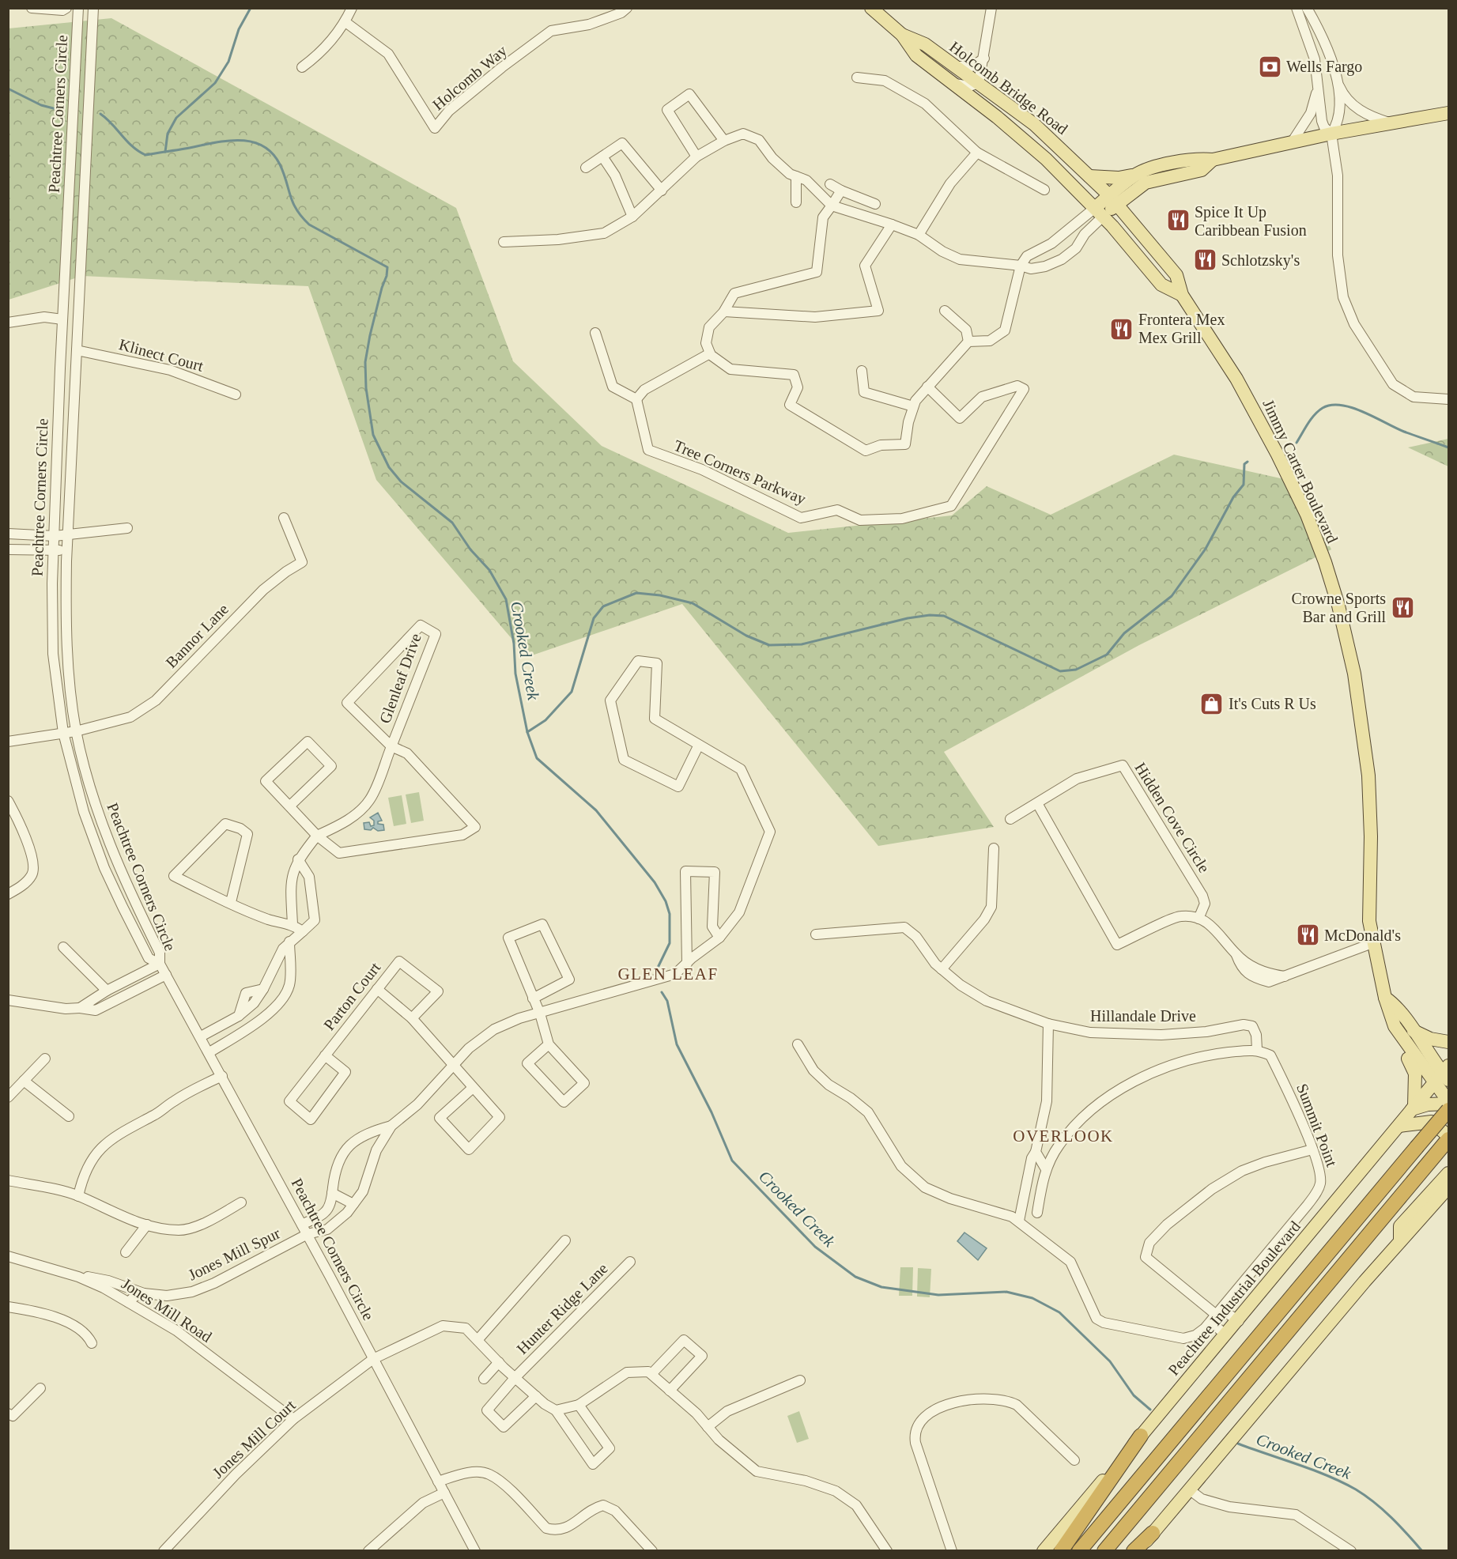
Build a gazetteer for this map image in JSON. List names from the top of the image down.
{
  "streets": {
    "main road": ["Holcomb Bridge Road", "Jimmy Carter Boulevard", "Peachtree Industrial Boulevard"],
    "street": [
      "Holcomb Way",
      "Peachtree Corners Circle",
      "Klinect Court",
      "Tree Corners Parkway",
      "Bannor Lane",
      "Glenleaf Drive",
      "Hidden Cove Circle",
      "Parton Court",
      "Hillandale Drive",
      "Summit Point",
      "Jones Mill Spur",
      "Hunter Ridge Lane",
      "Jones Mill Road",
      "Jones Mill Court"
    ]
  },
  "crossings": [
    ["Holcomb Bridge Road", "Jimmy Carter Boulevard"],
    ["Peachtree Corners Circle", "Klinect Court"],
    ["Peachtree Corners Circle", "Bannor Lane"],
    ["Peachtree Corners Circle", "Jones Mill Spur"],
    ["Peachtree Corners Circle", "Hunter Ridge Lane"],
    ["Peachtree Corners Circle", "Jones Mill Court"],
    ["Jimmy Carter Boulevard", "Peachtree Industrial Boulevard"],
    ["Hillandale Drive", "Summit Point"],
    ["Jones Mill Spur", "Jones Mill Road"],
    ["Hunter Ridge Lane", "Jones Mill Court"],
    ["Jones Mill Road", "Jones Mill Court"]
  ],
  "districts": ["GLEN LEAF", "OVERLOOK"],
  "water": ["Crooked Creek"],
  "places": {
    "bank": ["Wells Fargo"],
    "restaurant": [
      "Spice It Up Caribbean Fusion",
      "Schlotzsky's",
      "Frontera Mex Mex Grill",
      "Crowne Sports Bar and Grill",
      "McDonald's"
    ],
    "shop": ["It's Cuts R Us"]
  }
}
